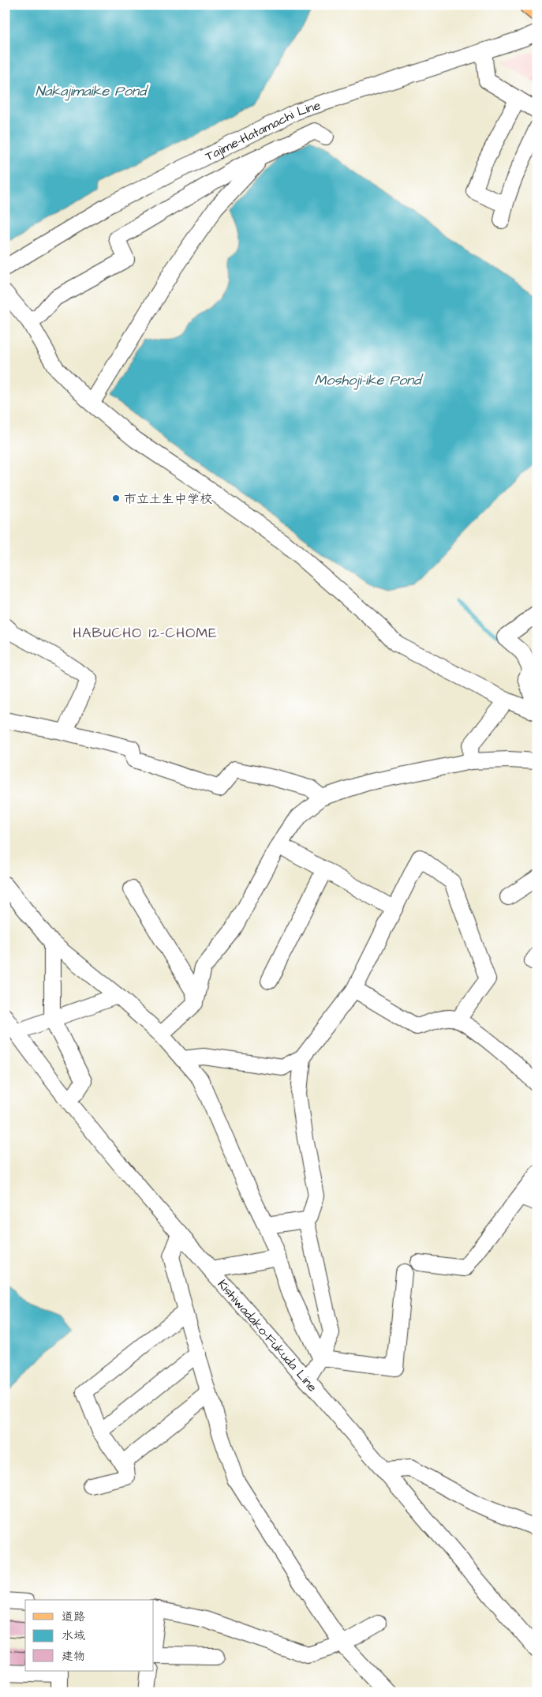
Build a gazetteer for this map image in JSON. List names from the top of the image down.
{
  "streets": {
    "street": ["Tajime-Hatamachi Line", "Kishiwadako-Fukuda Line"]
  },
  "districts": ["HABUCHO 12-CHOME"],
  "water": ["Nakajimaike Pond", "Moshoji-ike Pond"],
  "places": ["市立土生中学校"],
  "legend": ["道路", "水域", "建物"]
}
